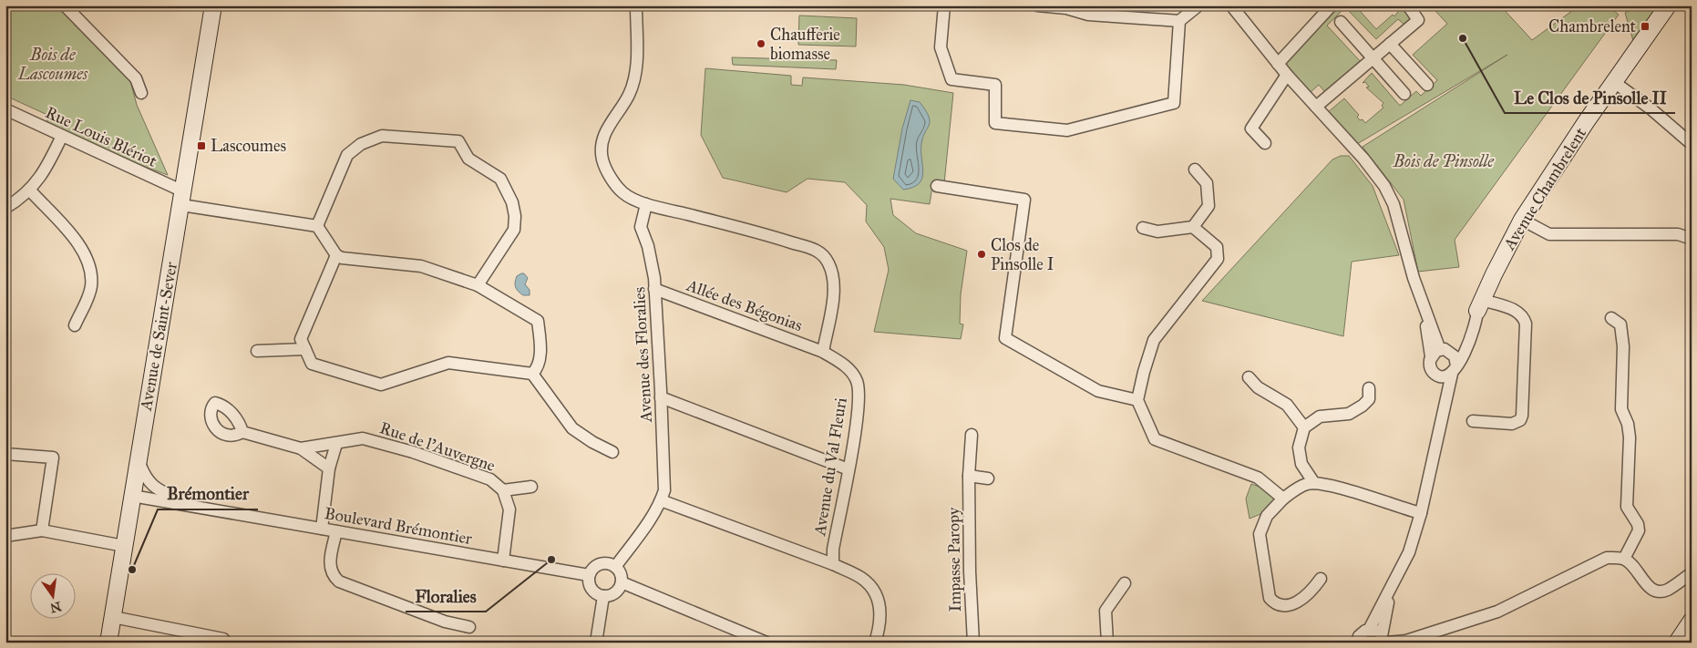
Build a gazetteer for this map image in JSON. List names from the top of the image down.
{
  "streets": {
    "main road": ["Avenue Chambrelent", "Avenue de Saint-Sever"],
    "street": [
      "Rue Louis Blériot",
      "Allée des Bégonias",
      "Avenue des Floralies",
      "Rue de l'Auvergne",
      "Avenue du Val Fleuri",
      "Boulevard Brémontier",
      "Impasse Paropy"
    ]
  },
  "crossings": [
    ["Rue Louis Blériot", "Avenue de Saint-Sever"],
    ["Allée des Bégonias", "Avenue des Floralies"],
    ["Allée des Bégonias", "Avenue du Val Fleuri"],
    ["Avenue de Saint-Sever", "Boulevard Brémontier"],
    ["Avenue des Floralies", "Boulevard Brémontier"],
    ["Rue de l'Auvergne", "Boulevard Brémontier"]
  ],
  "parks": ["Bois de Lascoumes", "Bois de Pinsolle"],
  "places": {
    "transit": ["Chambrelent", "Lascoumes"],
    "other": [
      "Le Clos de Pinsolle II",
      "Chaufferie biomasse",
      "Clos de Pinsolle I",
      "Floralies",
      "Brémontier"
    ]
  },
  "north": "bottom"
}
